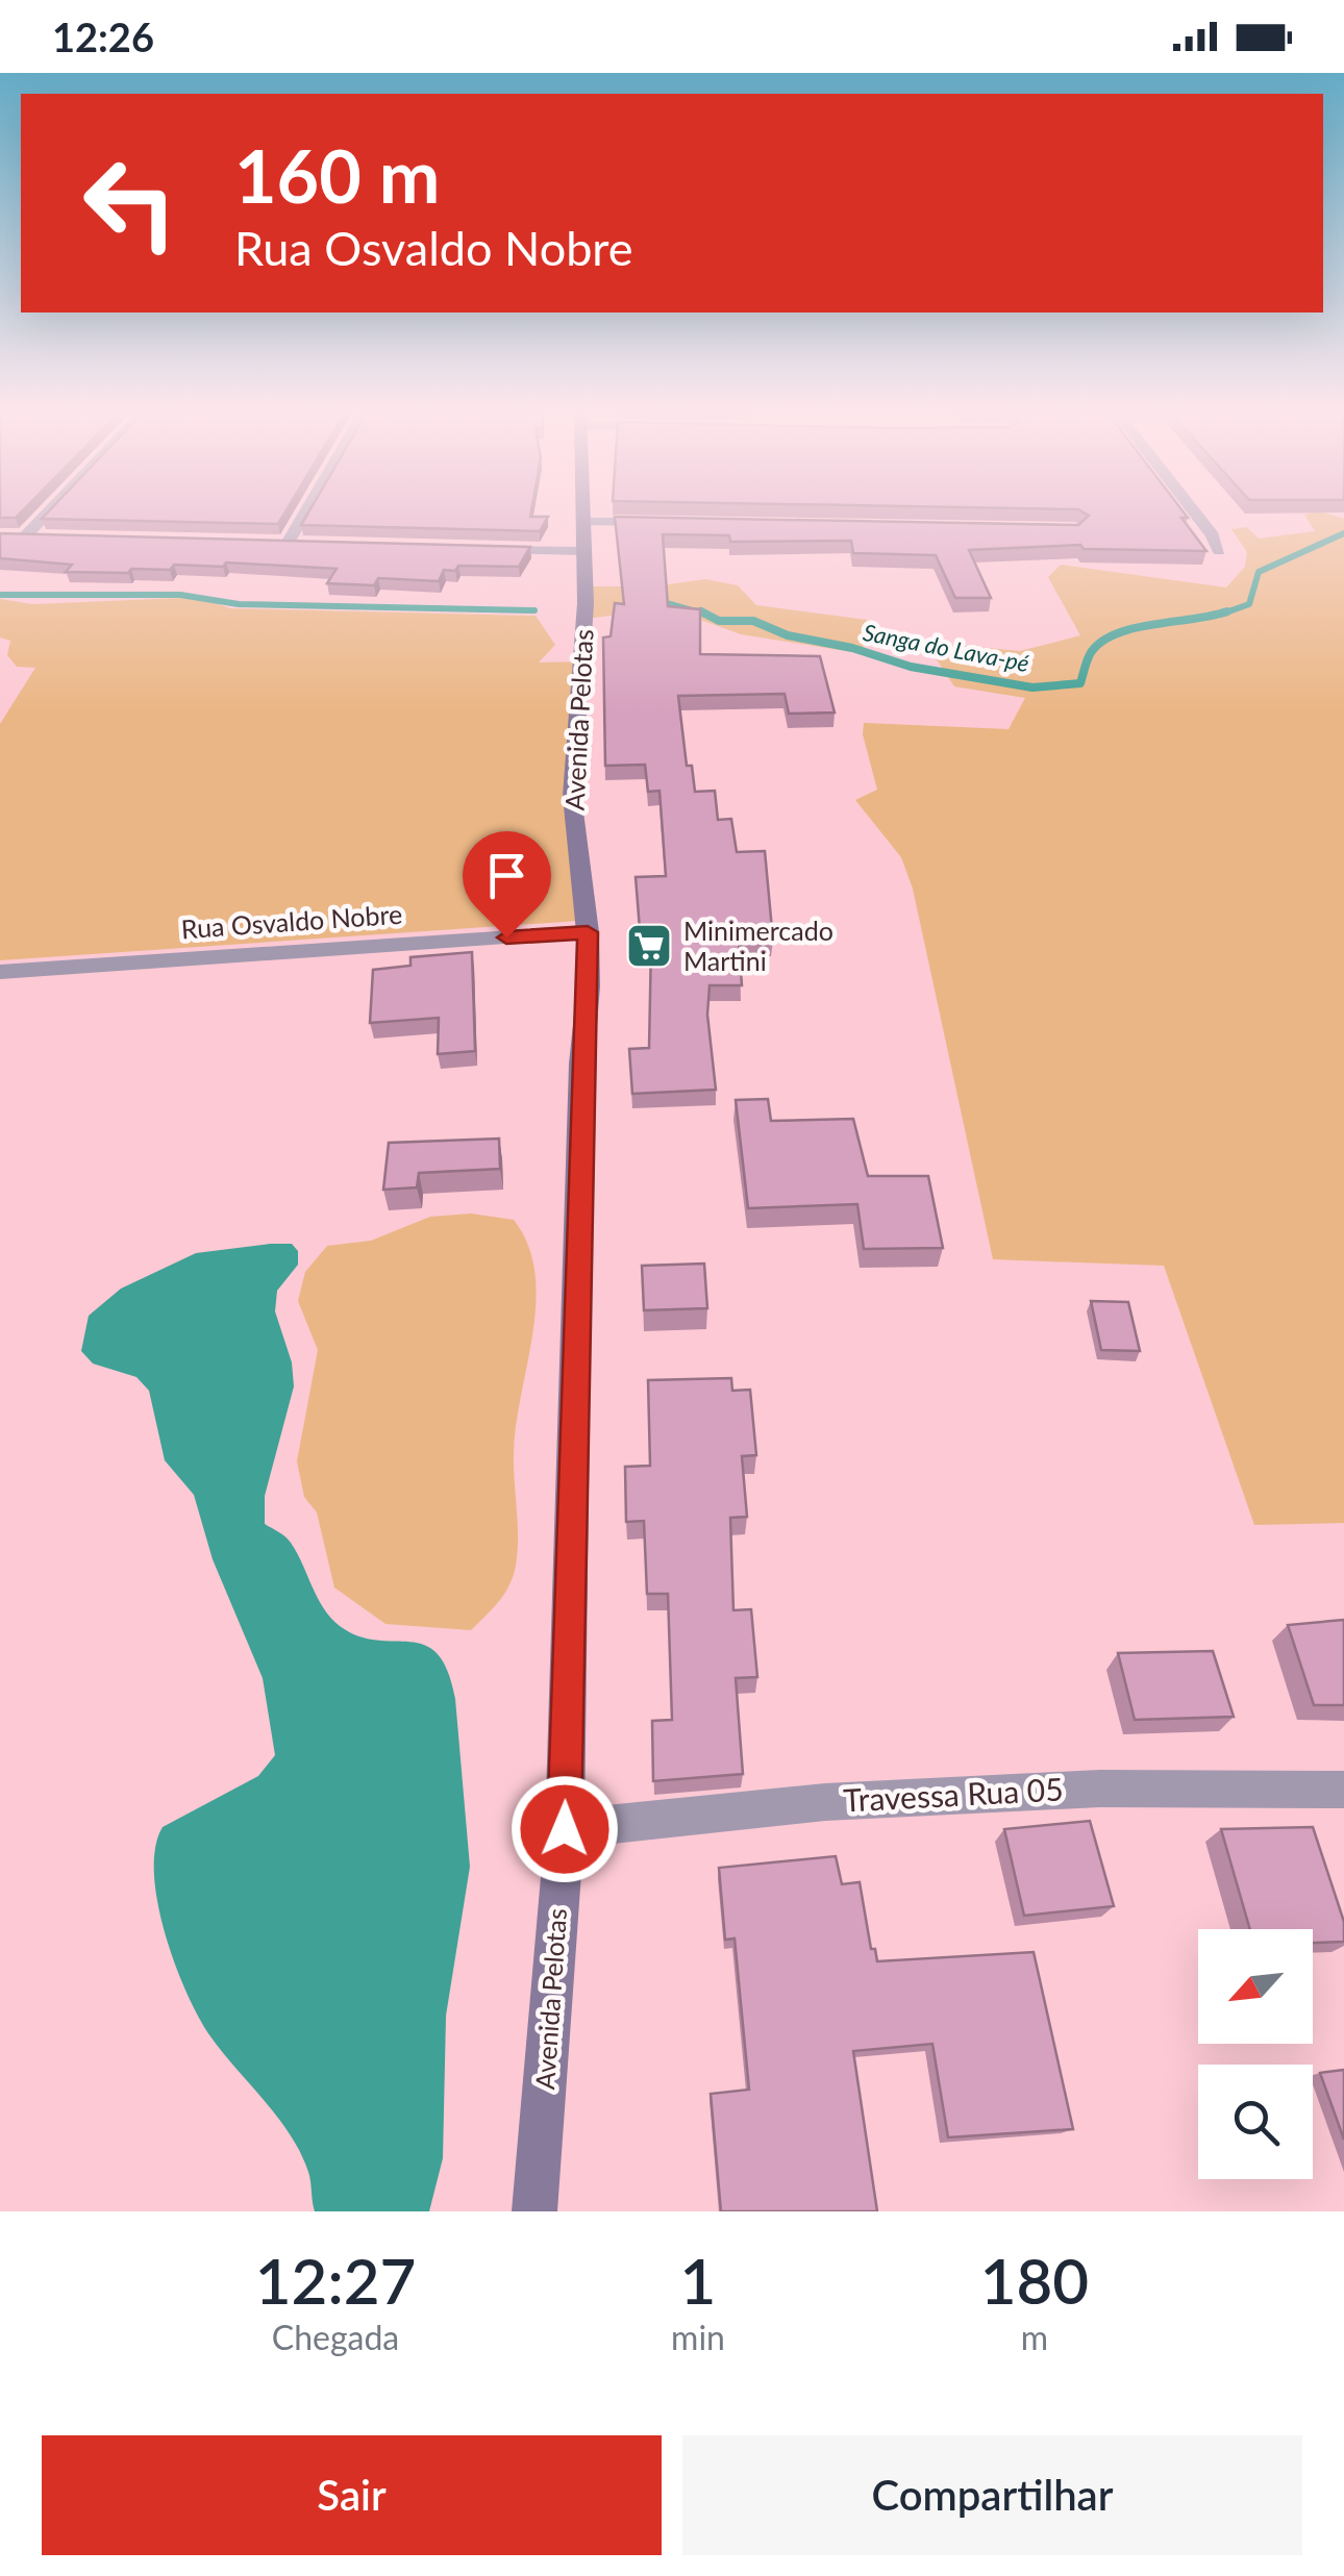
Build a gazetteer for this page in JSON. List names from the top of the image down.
{
  "streets": {
    "street": ["Avenida Pelotas", "Rua Osvaldo Nobre", "Travessa Rua 05"]
  },
  "crossings": [
    ["Avenida Pelotas", "Rua Osvaldo Nobre"],
    ["Avenida Pelotas", "Travessa Rua 05"]
  ],
  "water": ["Sanga do Lava-pé"],
  "places": {
    "supermarket": ["Minimercado Martini"]
  },
  "north": "bottom left",
  "page": {
    "status": "12:26",
    "turn": ["160 m", "Rua Osvaldo Nobre"],
    "eta": [
      "12:27",
      "Chegada",
      "1",
      "min",
      "180",
      "m"
    ],
    "buttons": ["Sair", "Compartilhar"]
  }
}
